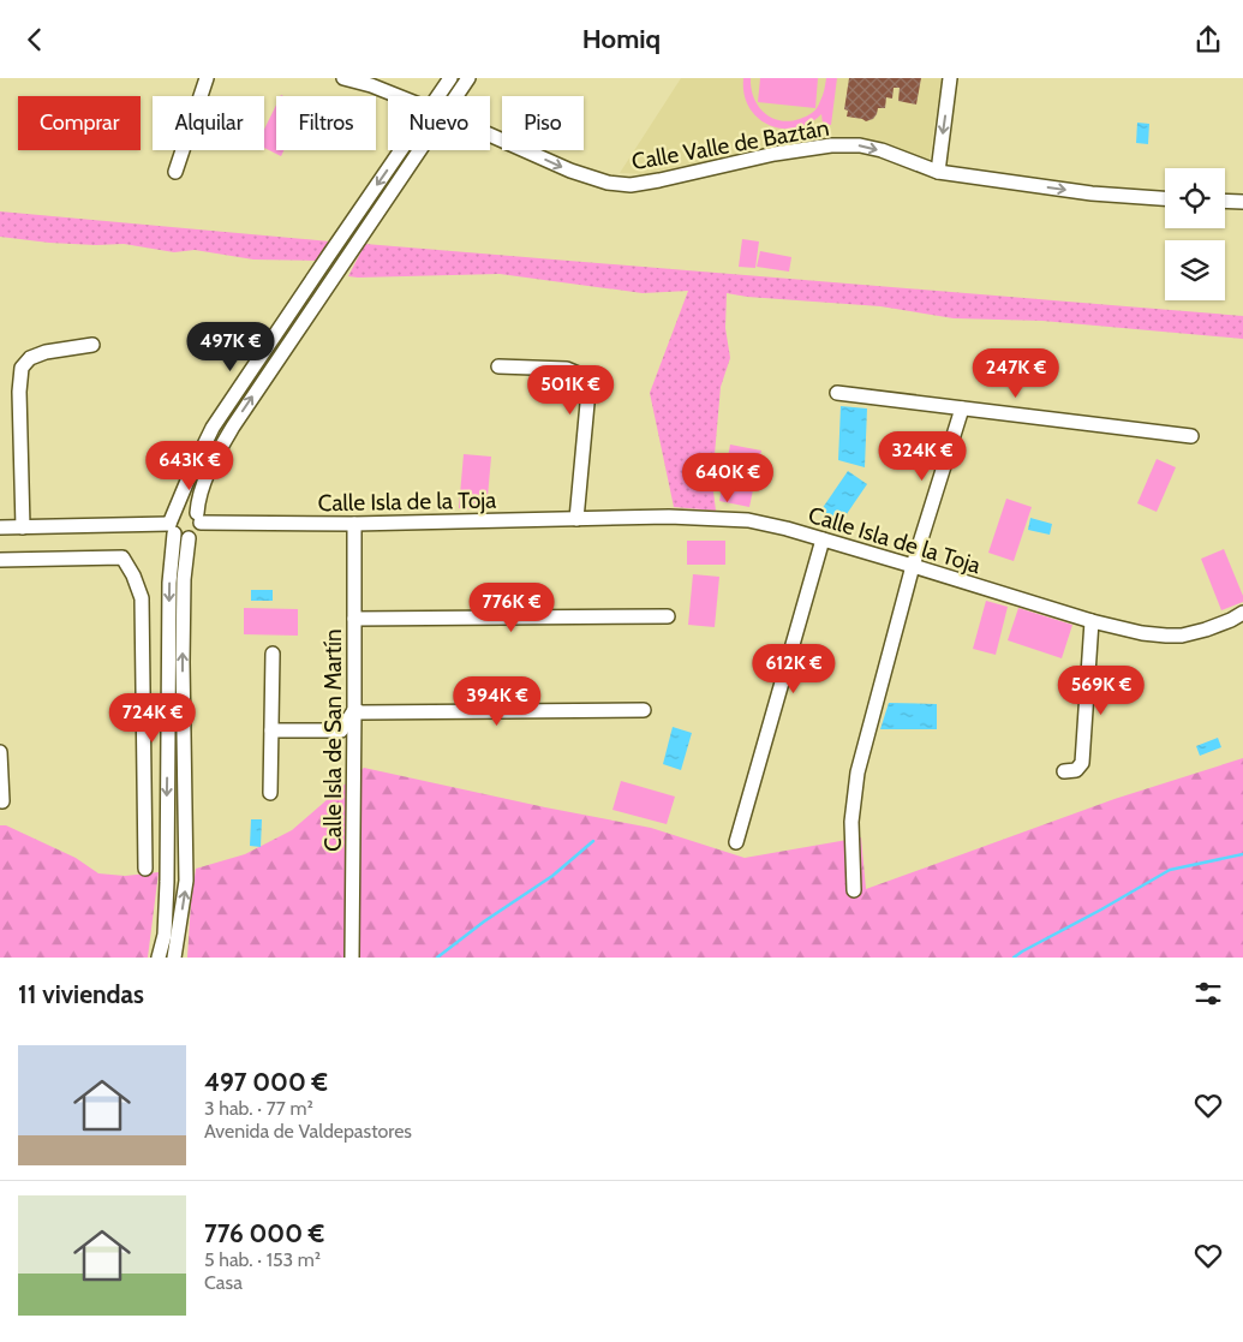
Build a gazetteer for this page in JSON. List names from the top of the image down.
{
  "streets": {
    "street": ["Calle Valle de Baztán", "Calle Isla de la Toja", "Calle Isla de San Martín"]
  },
  "crossings": [
    ["Calle Isla de la Toja", "Calle Isla de San Martín"]
  ],
  "one_way": ["Calle Valle de Baztán"],
  "page": {
    "header": "Homiq",
    "chip": [
      "Comprar",
      "Alquilar",
      "Filtros",
      "Nuevo",
      "Piso"
    ],
    "price": [
      "497K €",
      "247K €",
      "501K €",
      "324K €",
      "643K €",
      "640K €",
      "776K €",
      "612K €",
      "569K €",
      "394K €",
      "724K €"
    ],
    "heading": "11 viviendas",
    "list": [
      {
        "name": "497 000 €",
        "note": "3 hab. · 77 m² · Avenida de Valdepastores"
      },
      {
        "name": "776 000 €",
        "note": "5 hab. · 153 m² · Casa"
      }
    ]
  }
}
